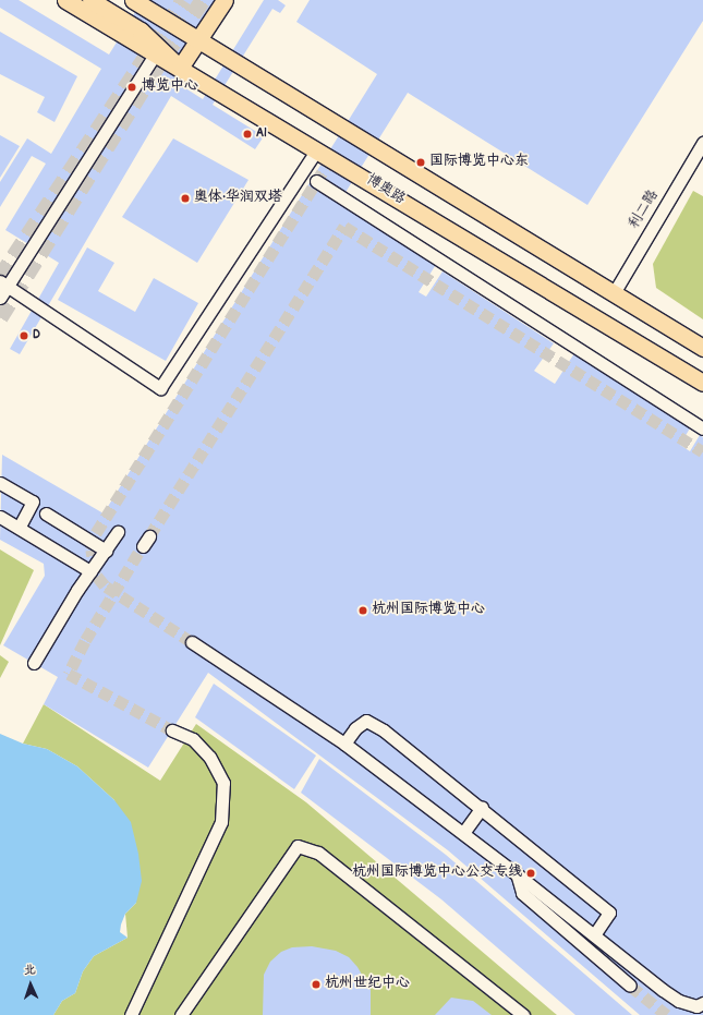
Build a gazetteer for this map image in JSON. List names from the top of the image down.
{
  "streets": {
    "main road": ["博奥路"],
    "street": ["利二路"]
  },
  "places": [
    "博览中心",
    "A1",
    "国际博览中心东",
    "奥体·华润双塔",
    "D",
    "杭州国际博览中心",
    "杭州国际博览中心公交专线",
    "杭州世纪中心"
  ],
  "north": "top"
}
